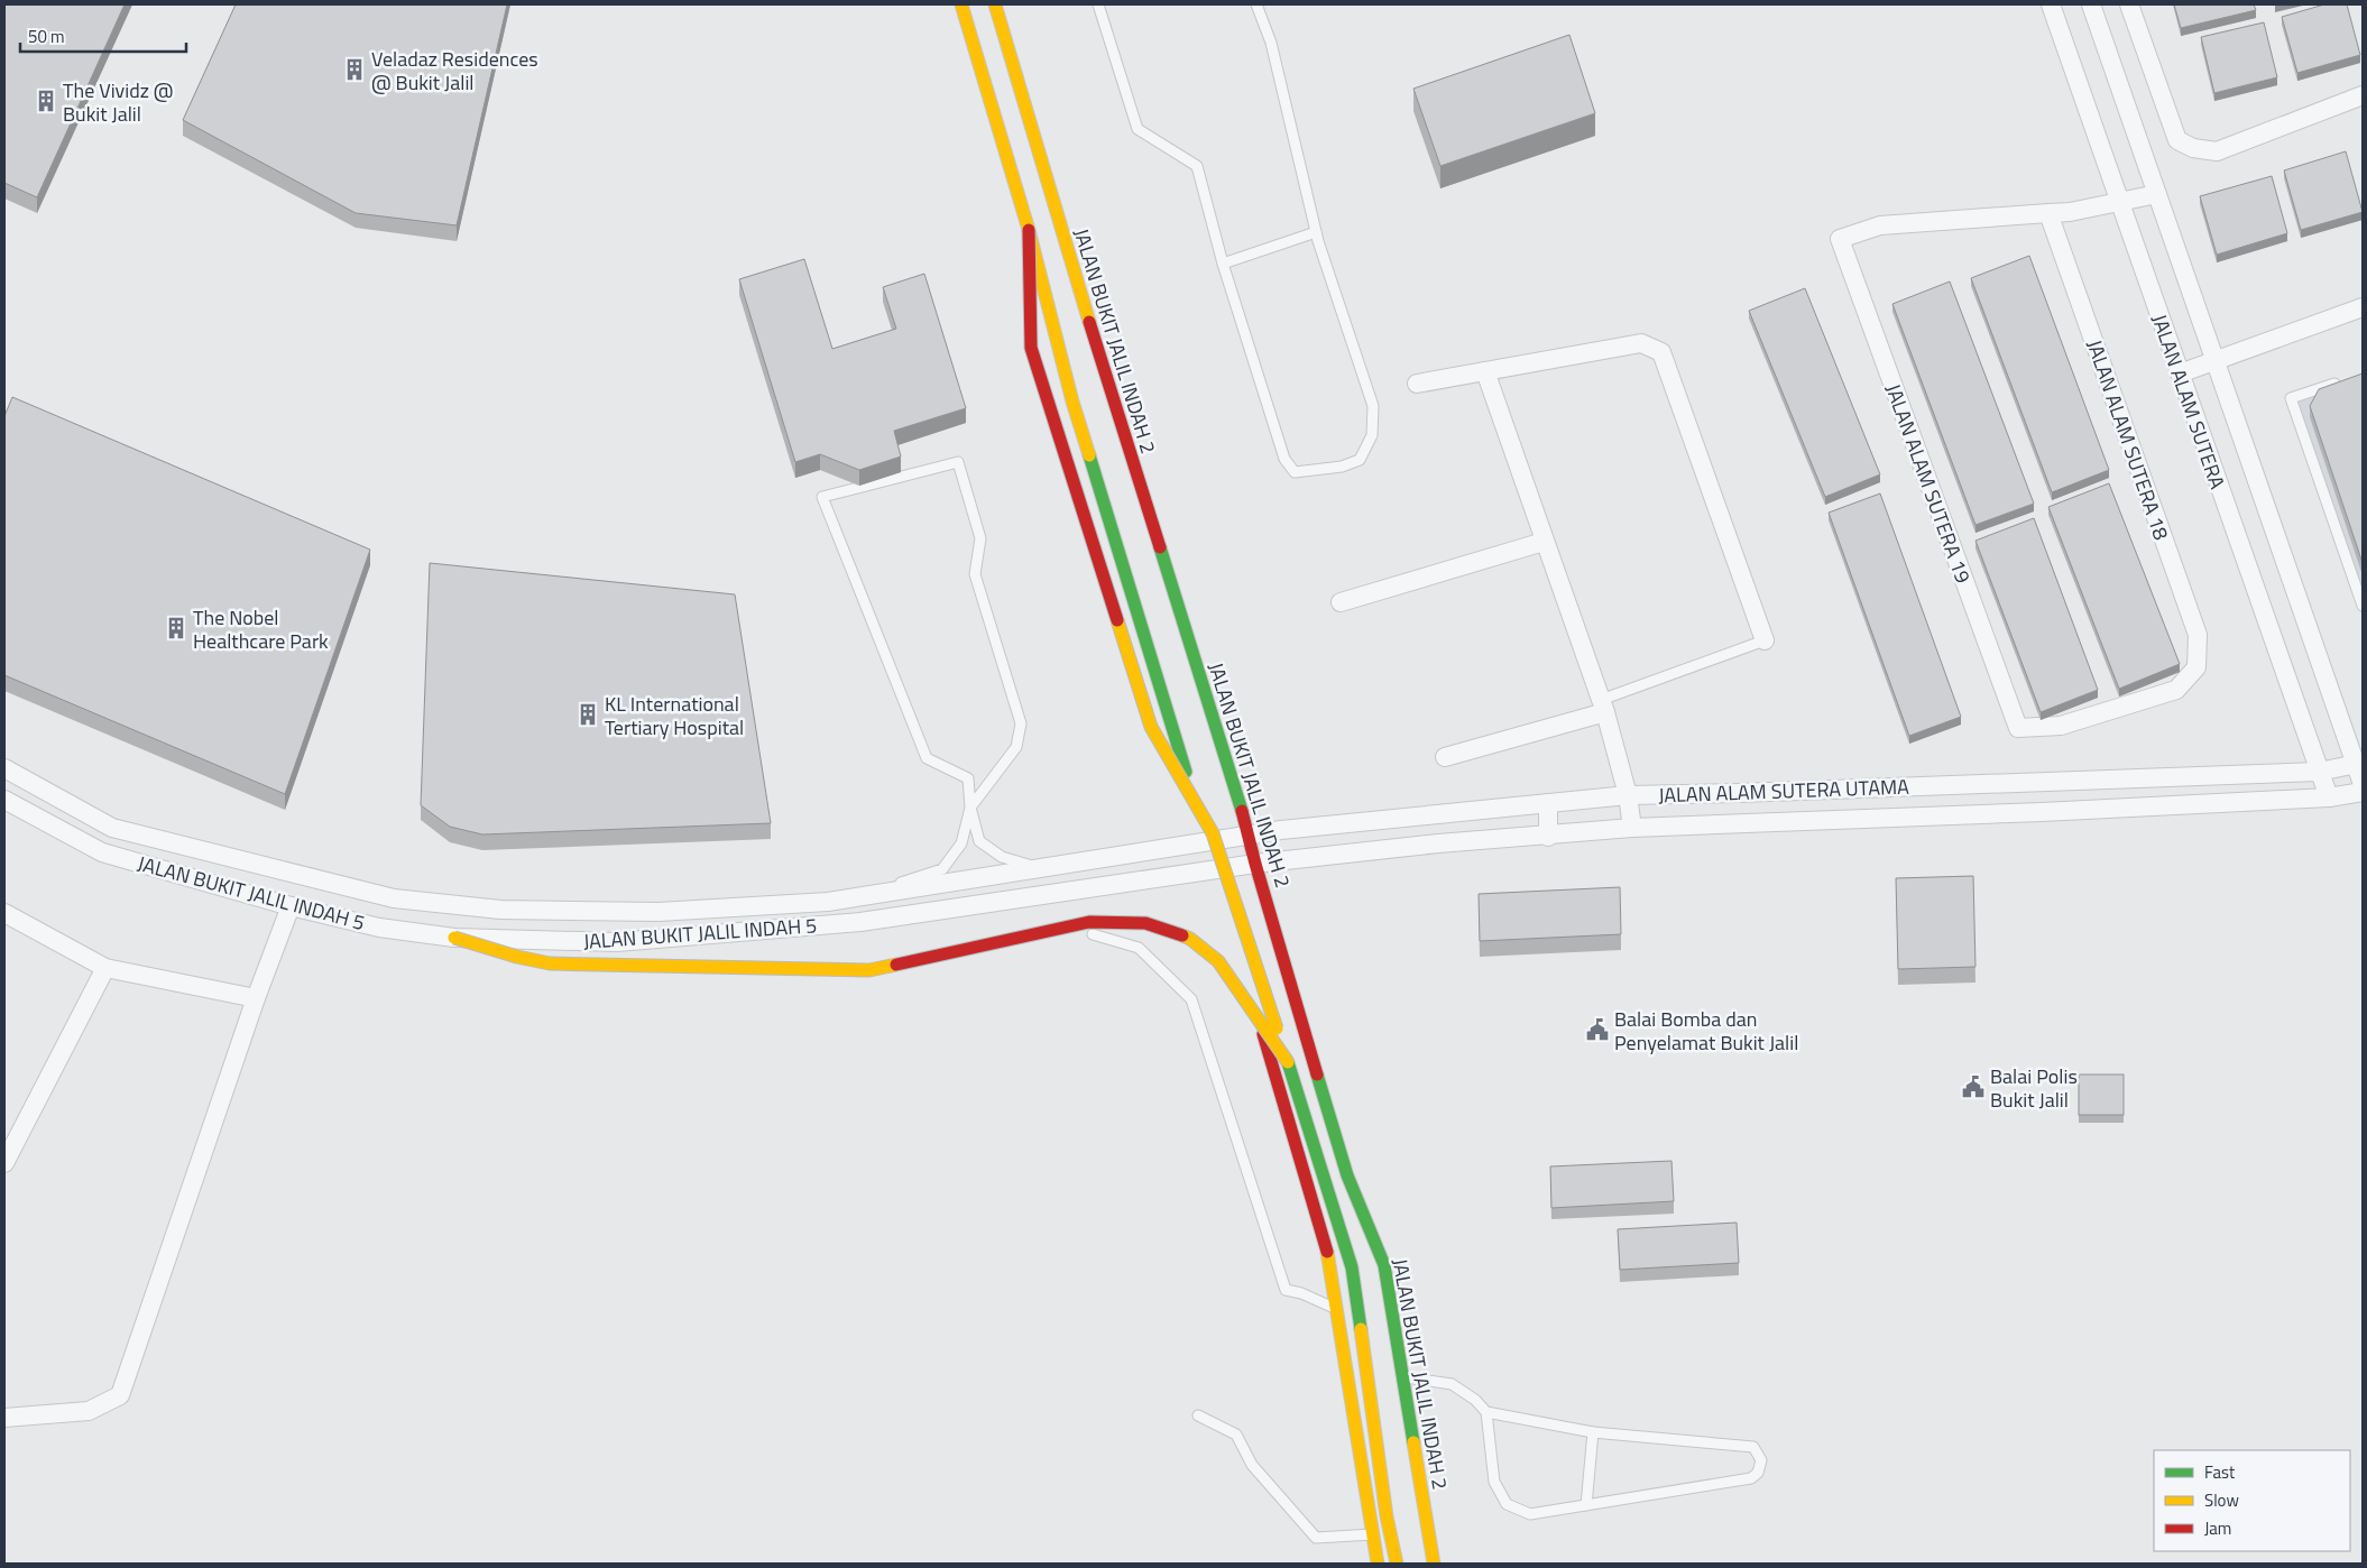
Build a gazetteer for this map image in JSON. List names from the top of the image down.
{
  "streets": {
    "main road": ["JALAN BUKIT JALIL INDAH 2"],
    "street": [
      "JALAN ALAM SUTERA",
      "JALAN ALAM SUTERA 18",
      "JALAN ALAM SUTERA 19",
      "JALAN ALAM SUTERA UTAMA",
      "JALAN BUKIT JALIL INDAH 5"
    ]
  },
  "crossings": [
    ["JALAN BUKIT JALIL INDAH 2", "JALAN ALAM SUTERA UTAMA"],
    ["JALAN BUKIT JALIL INDAH 2", "JALAN BUKIT JALIL INDAH 5"],
    ["JALAN ALAM SUTERA", "JALAN ALAM SUTERA UTAMA"],
    ["JALAN ALAM SUTERA 18", "JALAN ALAM SUTERA 19"],
    ["JALAN ALAM SUTERA UTAMA", "JALAN BUKIT JALIL INDAH 5"]
  ],
  "places": {
    "building": [
      "Veladaz Residences @ Bukit Jalil",
      "The Vividz @ Bukit Jalil",
      "The Nobel Healthcare Park",
      "KL International Tertiary Hospital"
    ],
    "public building": ["Balai Bomba dan Penyelamat Bukit Jalil", "Balai Polis Bukit Jalil"]
  },
  "legend": ["Fast", "Slow", "Jam"],
  "scale_bar": "50 m"
}
